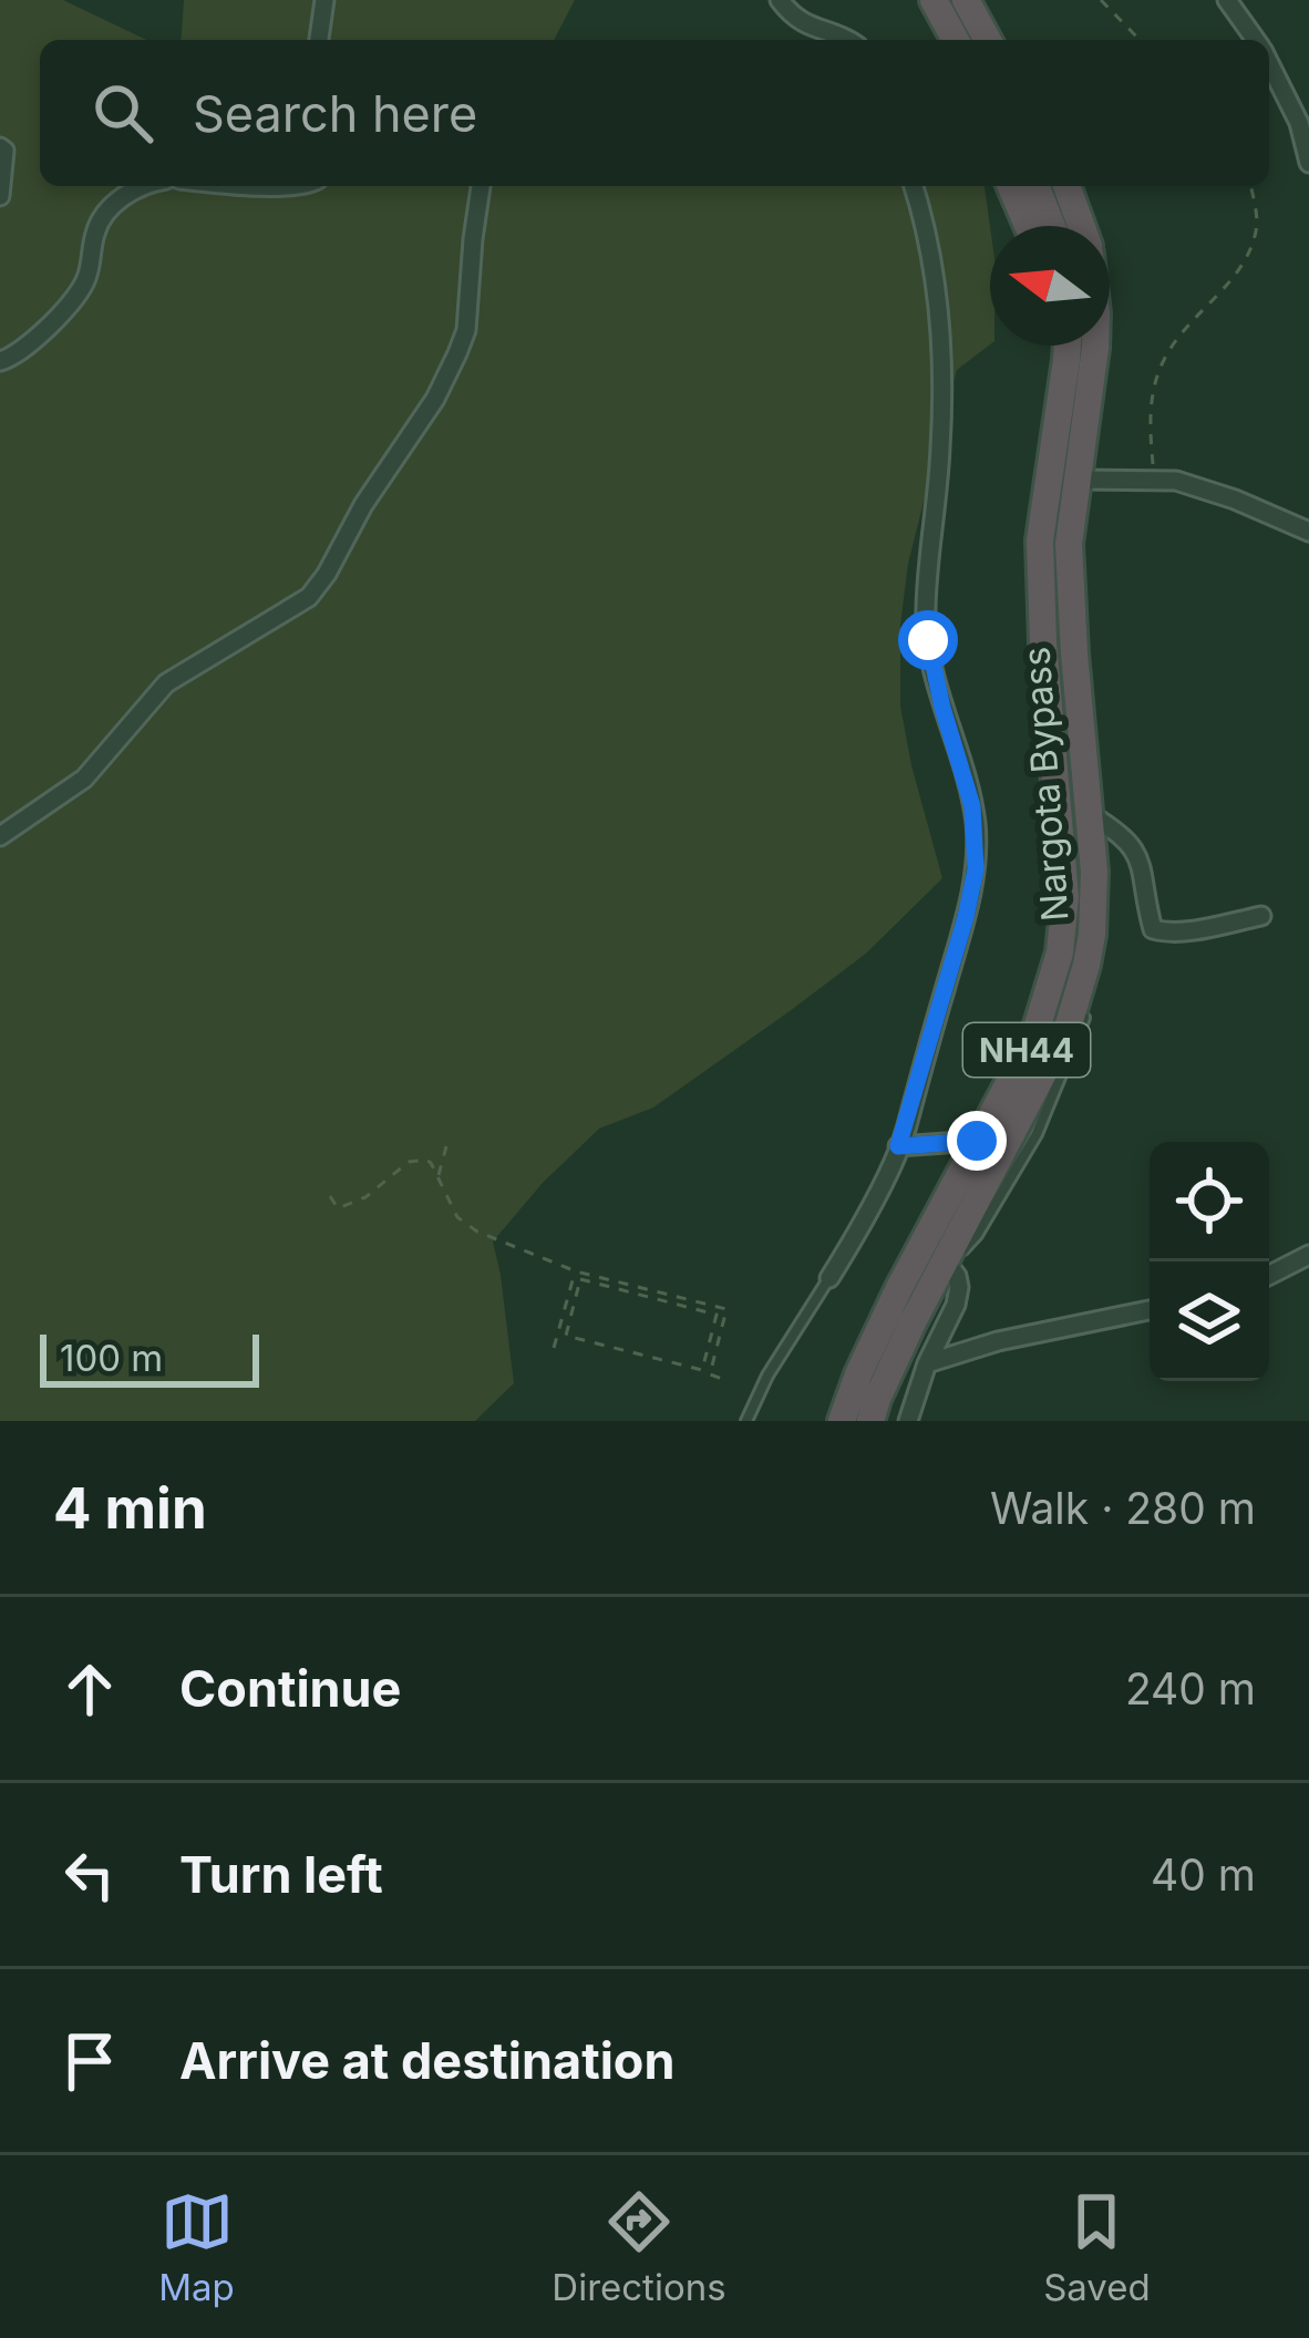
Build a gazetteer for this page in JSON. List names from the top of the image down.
{
  "streets": {
    "highway": ["Nargota Bypass", "NH44"]
  },
  "scale_bar": "100 m",
  "north": "left",
  "page": {
    "search": "Search here",
    "scale": "100 m",
    "heading": ["4 min", "Walk · 280 m"],
    "list": [
      ["Continue", "240 m"],
      ["Turn left", "40 m"],
      "Arrive at destination"
    ],
    "nav": ["Map", "Directions", "Saved"]
  }
}
